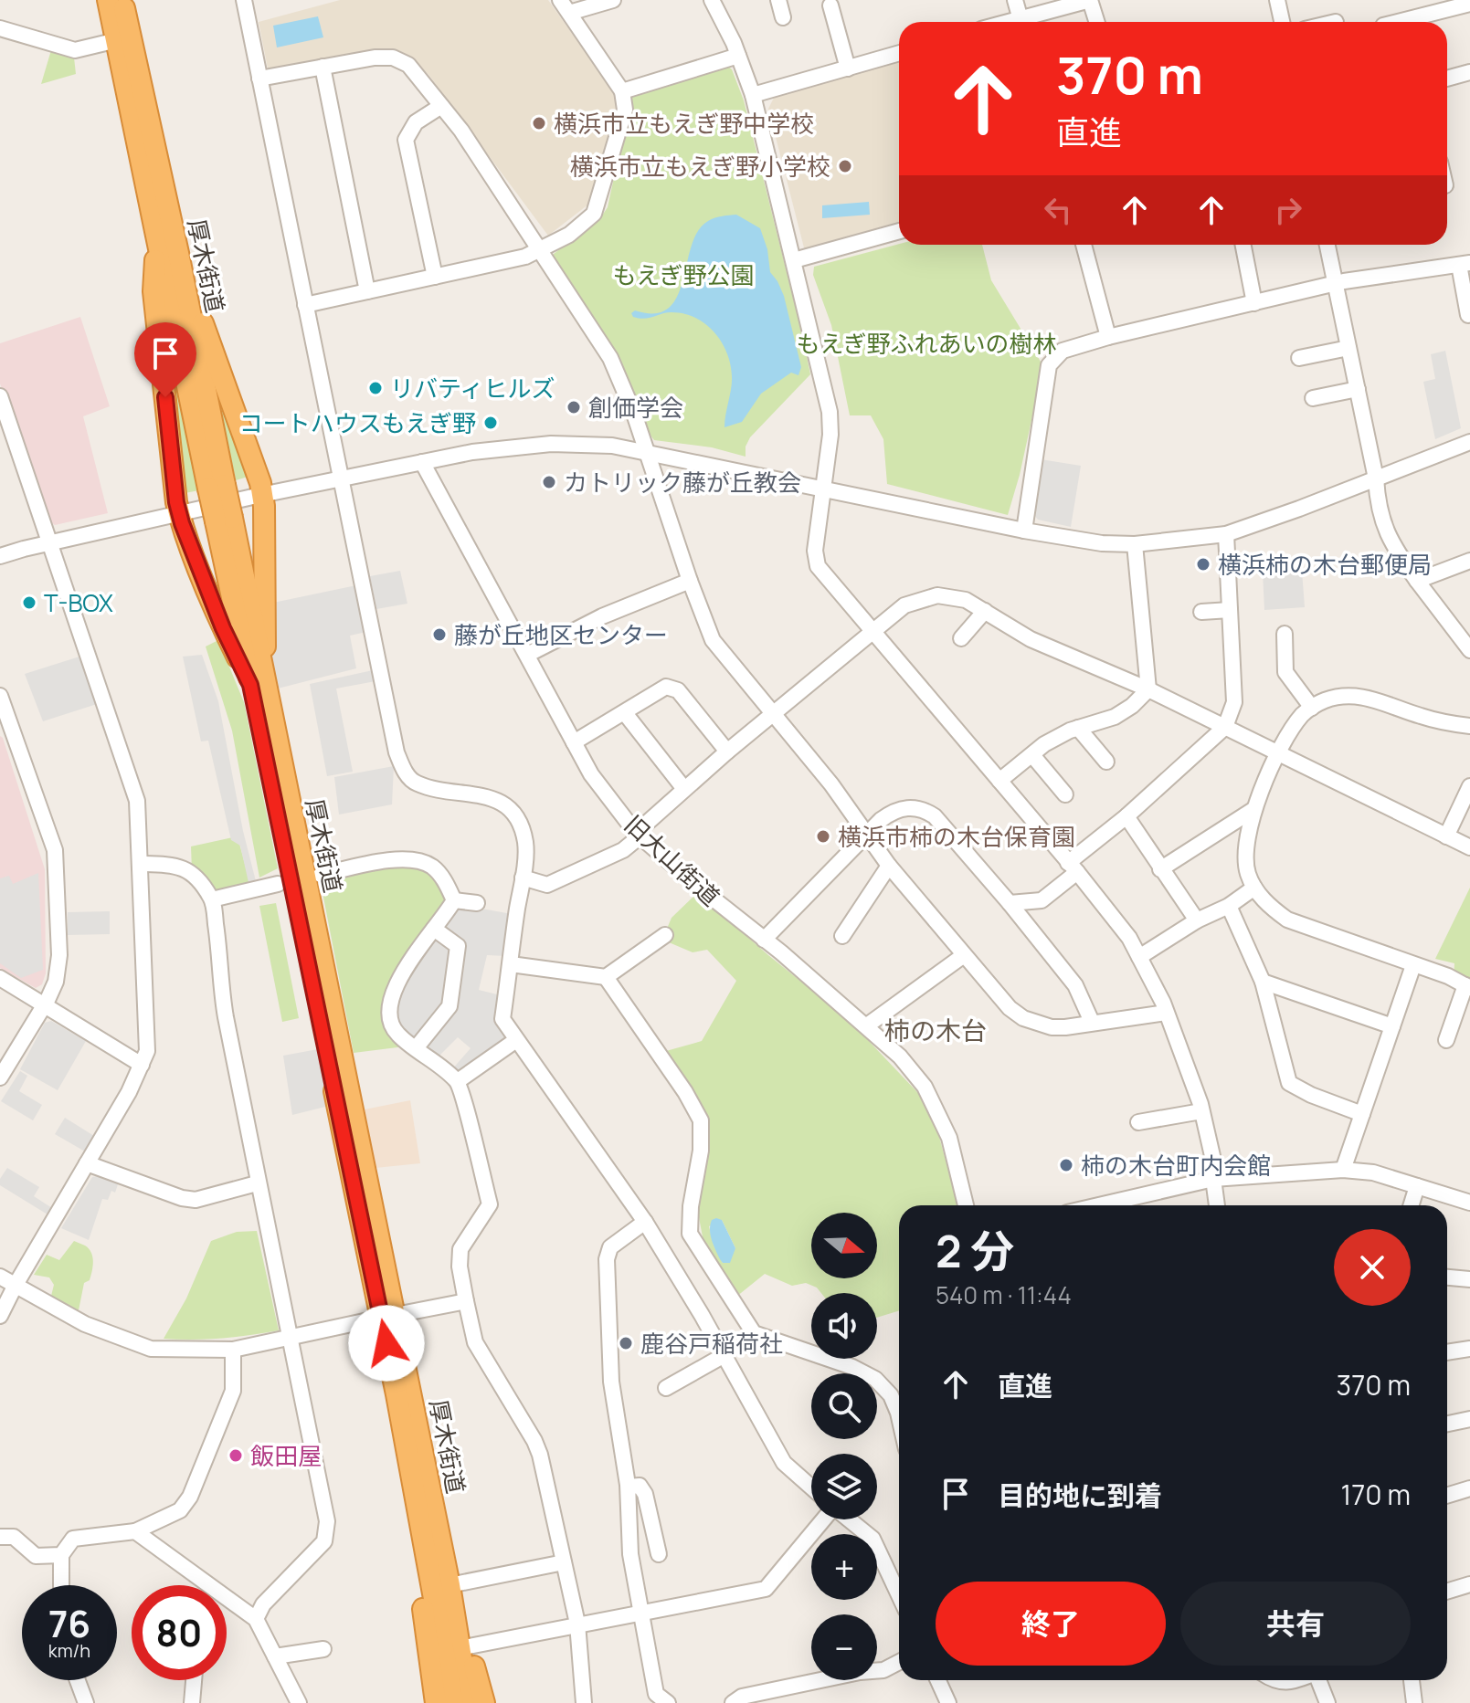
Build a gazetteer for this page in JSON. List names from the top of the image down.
{
  "streets": {
    "highway": ["厚木街道"],
    "street": ["旧大山街道"]
  },
  "districts": ["柿の木台"],
  "parks": ["もえぎ野公園", "もえぎ野ふれあいの樹林"],
  "places": [
    "横浜市立もえぎ野中学校",
    "横浜市立もえぎ野小学校",
    "リバティヒルズ",
    "創価学会",
    "コートハウスもえぎ野",
    "カトリック藤が丘教会",
    "横浜柿の木台郵便局",
    "T-BOX",
    "藤が丘地区センター",
    "横浜市柿の木台保育園",
    "柿の木台町内会館",
    "鹿谷戸稲荷社",
    "飯田屋"
  ],
  "north": "right",
  "page": {
    "turn": ["370 m", "直進"],
    "heading": ["2 分", "540 m · 11:44"],
    "map_buttons": ["+", "−"],
    "list": [
      {
        "name": "直進",
        "value": "370 m"
      },
      {
        "name": "目的地に到着",
        "value": "170 m"
      }
    ],
    "buttons": ["終了", "共有"],
    "speed": "76 km/h",
    "limit": "80"
  }
}
